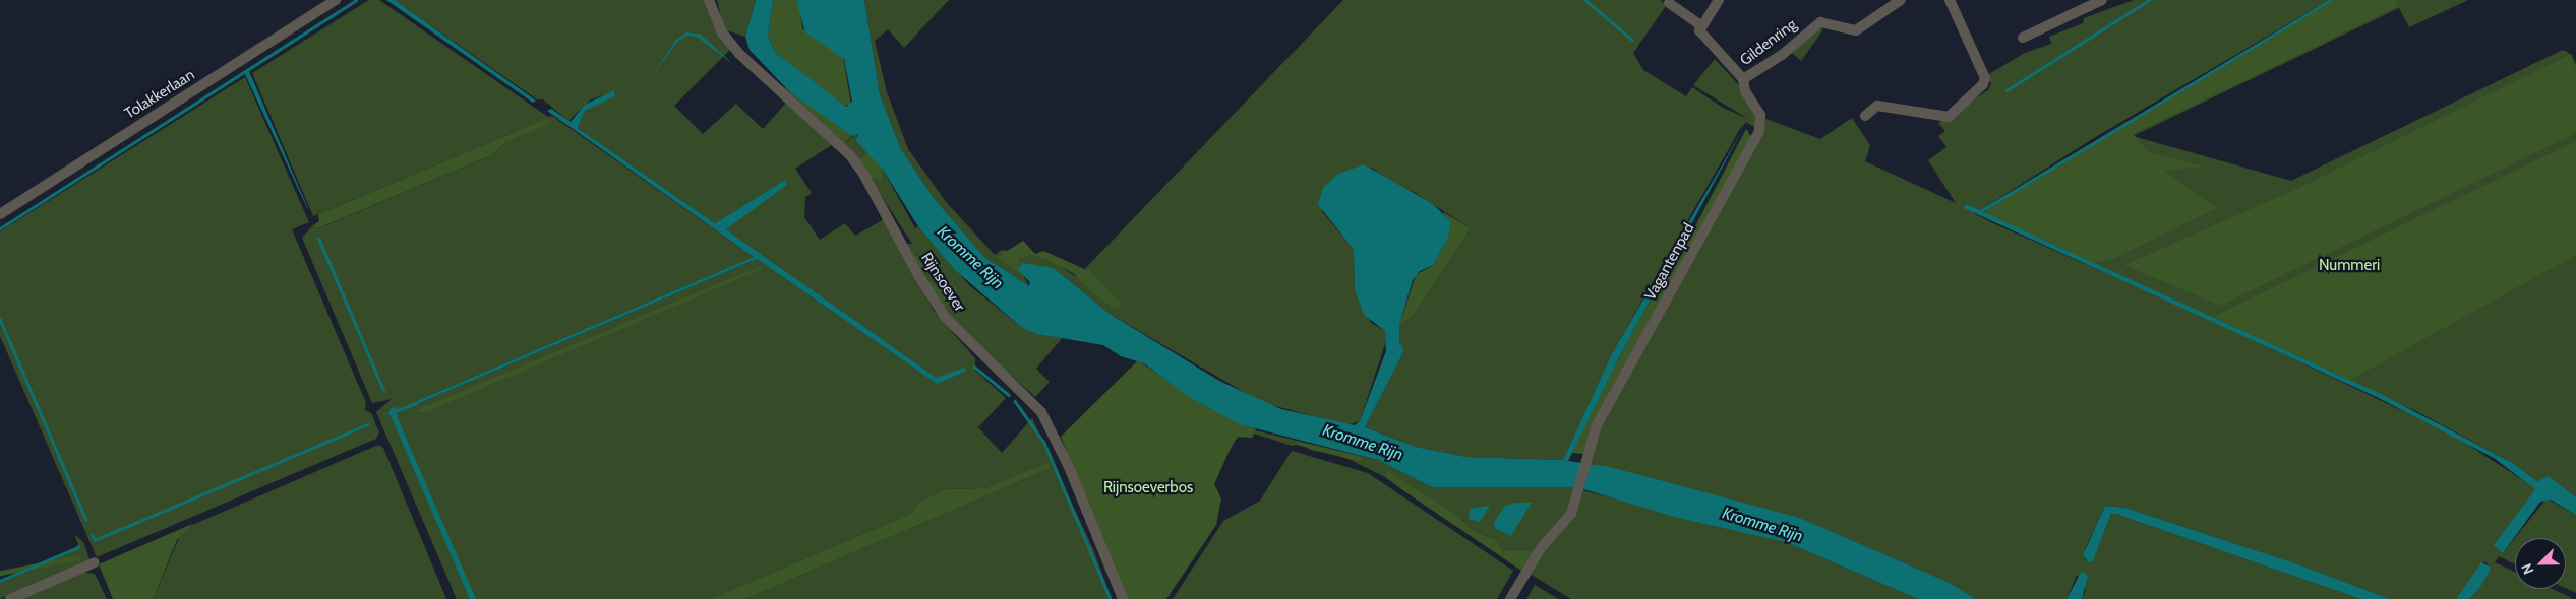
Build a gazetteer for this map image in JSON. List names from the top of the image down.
{
  "streets": {
    "street": [
      "Gildenring",
      "Tolakkerlaan",
      "Vagantenpad",
      "Rijnsoever"
    ]
  },
  "crossings": [
    ["Gildenring", "Vagantenpad"]
  ],
  "water": ["Kromme Rijn"],
  "parks": ["Nummeri", "Rijnsoeverbos"],
  "north": "bottom left"
}
